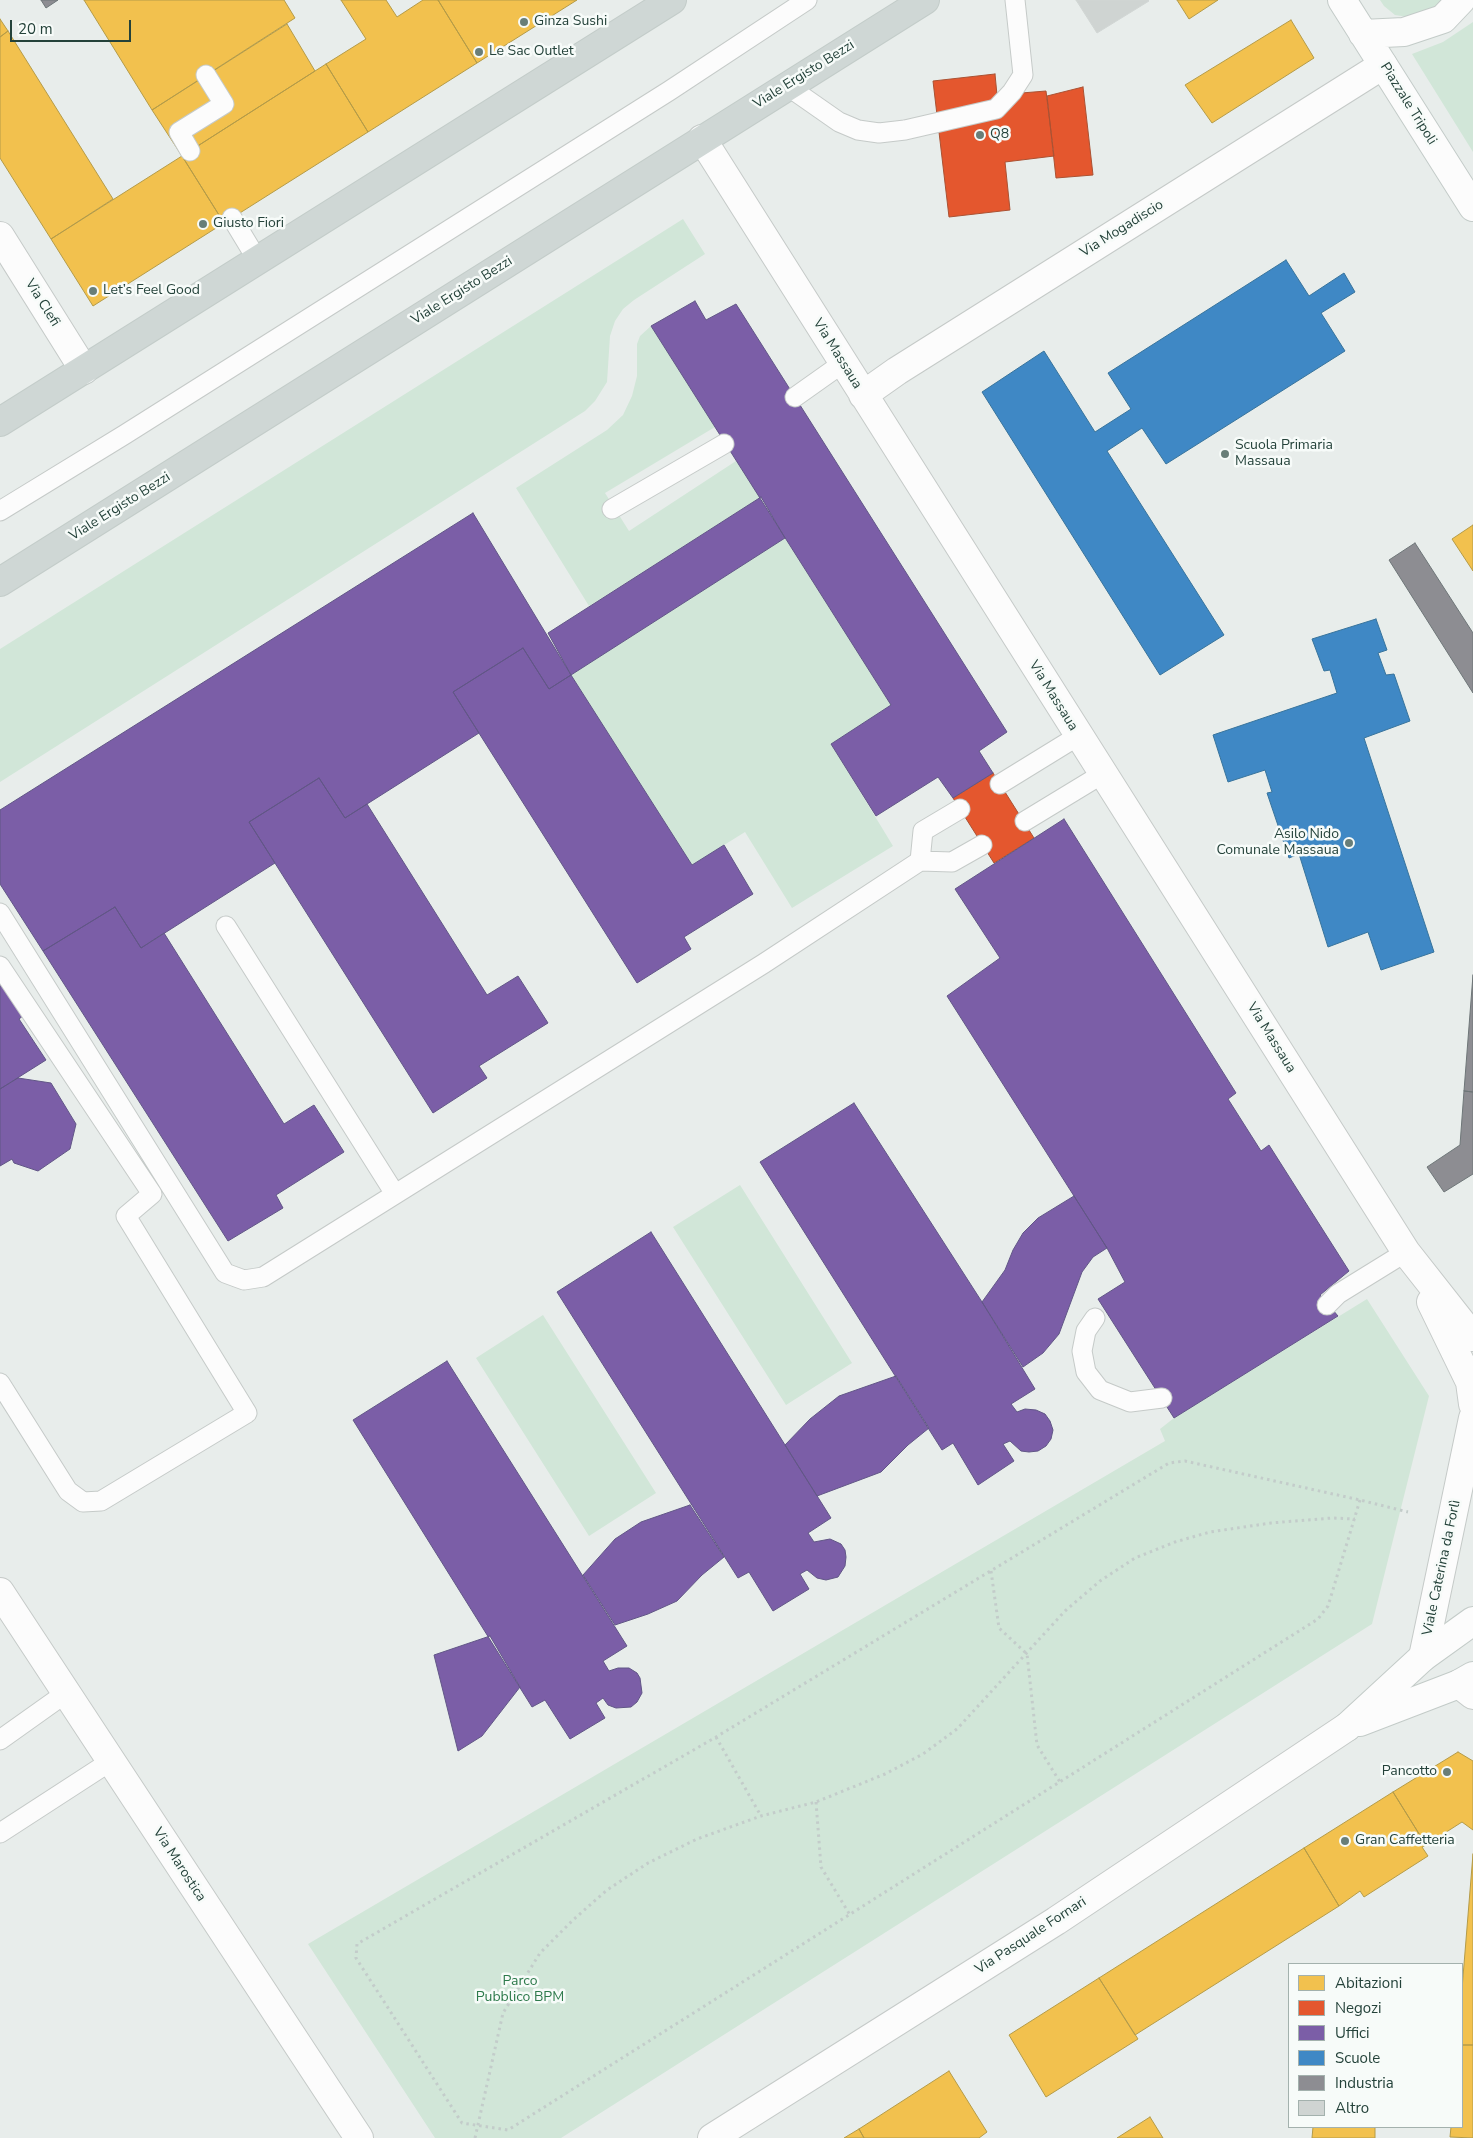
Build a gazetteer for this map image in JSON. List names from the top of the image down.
{
  "streets": {
    "main road": ["Viale Ergisto Bezzi"],
    "street": [
      "Piazzale Tripoli",
      "Via Mogadiscio",
      "Via Clefi",
      "Via Massaua",
      "Viale Caterina da Forlì",
      "Via Marostica",
      "Via Pasquale Fornari"
    ]
  },
  "crossings": [
    ["Viale Ergisto Bezzi", "Via Massaua"],
    ["Piazzale Tripoli", "Via Mogadiscio"],
    ["Via Mogadiscio", "Via Massaua"],
    ["Viale Caterina da Forlì", "Via Pasquale Fornari"]
  ],
  "parks": ["Parco Pubblico BPM"],
  "places": [
    "Ginza Sushi",
    "Le Sac Outlet",
    "Q8",
    "Giusto Fiori",
    "Let’s Feel Good",
    "Scuola Primaria Massaua",
    "Asilo Nido Comunale Massaua",
    "Pancotto",
    "Gran Caffetteria"
  ],
  "legend": [
    "Abitazioni",
    "Negozi",
    "Uffici",
    "Scuole",
    "Industria",
    "Altro"
  ],
  "scale_bar": "20 m"
}
